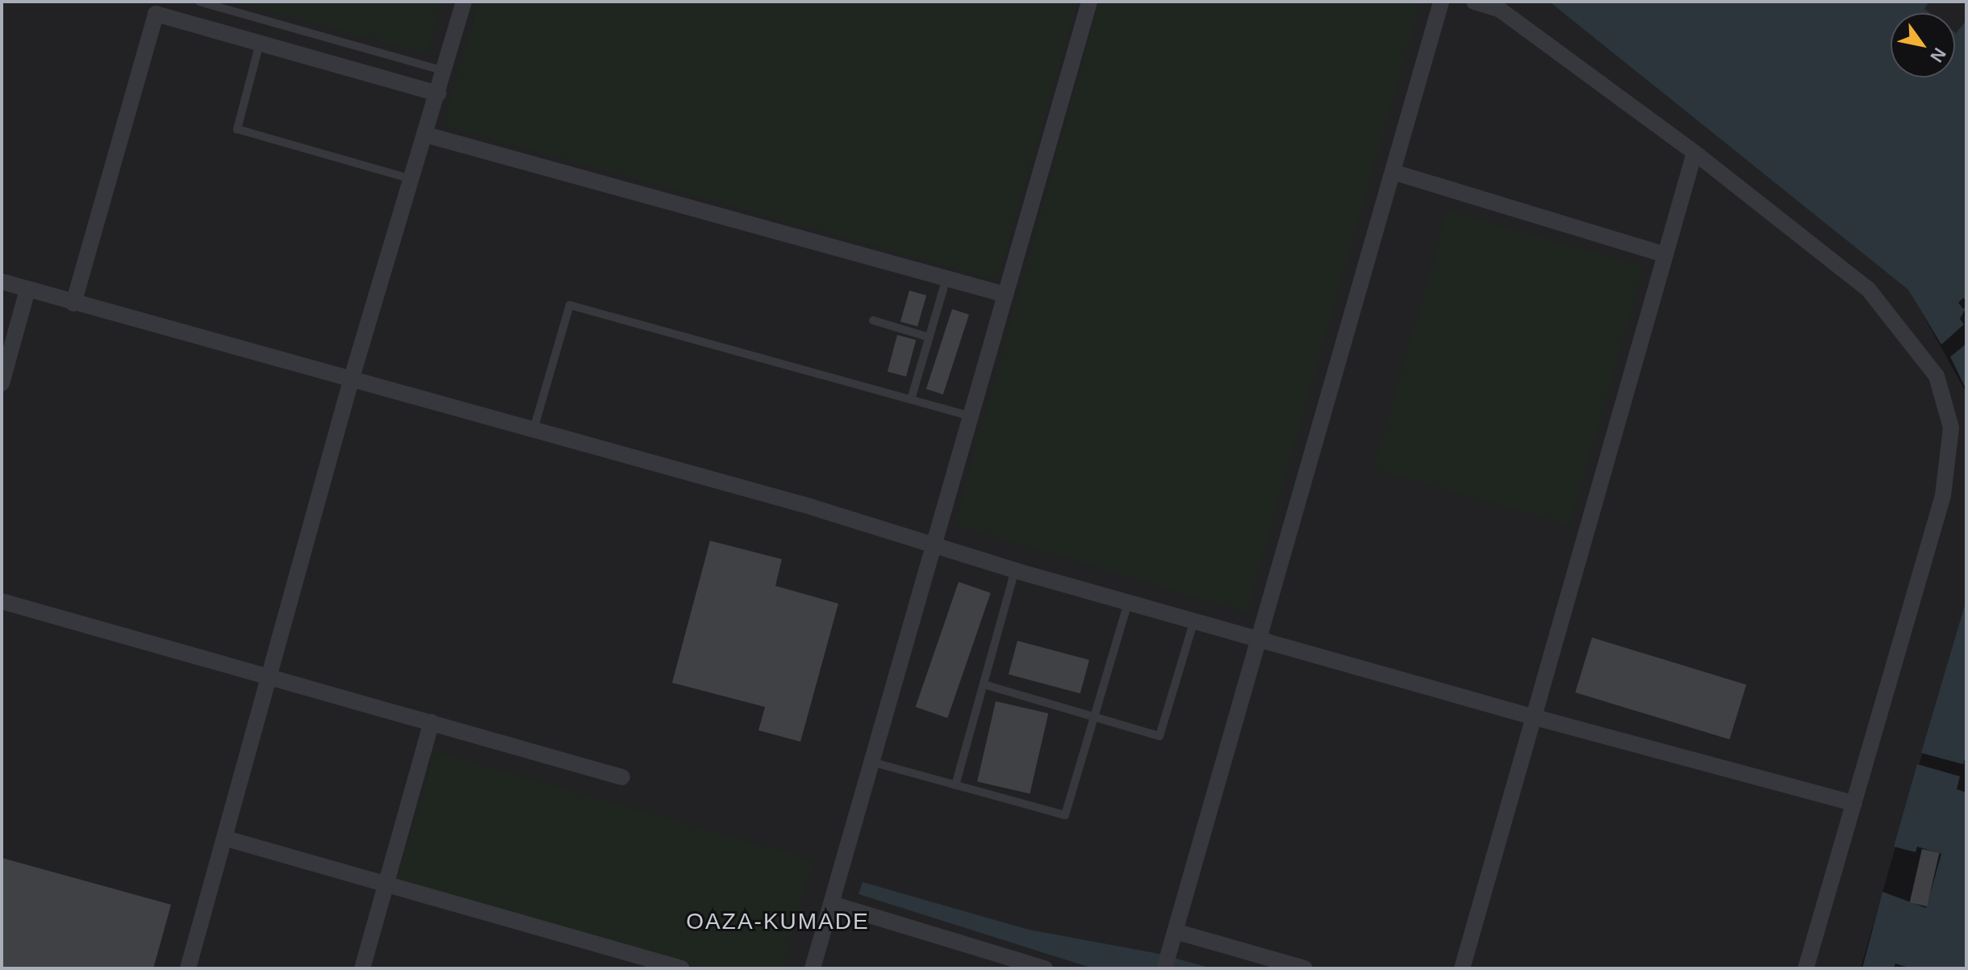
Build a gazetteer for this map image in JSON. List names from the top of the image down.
{
  "districts": ["OAZA-KUMADE"],
  "north": "bottom right"
}
